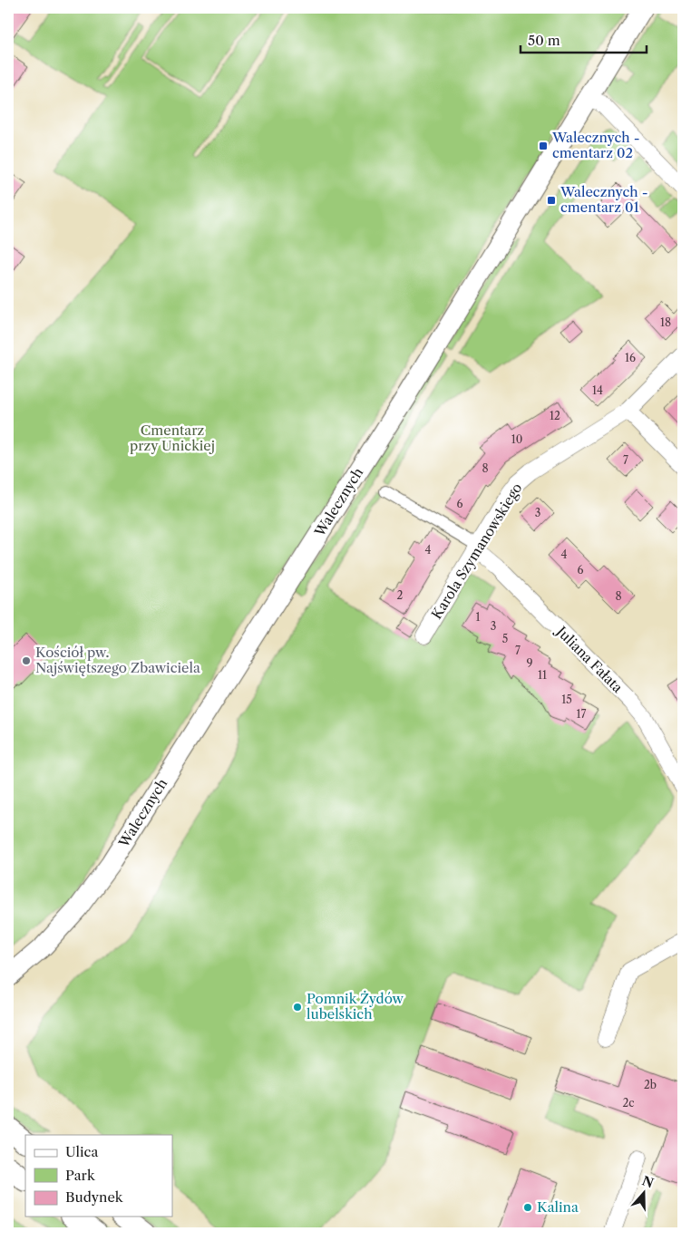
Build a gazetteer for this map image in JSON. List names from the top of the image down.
{
  "streets": {
    "street": ["Walecznych", "Karola Szymanowskiego", "Juliana Fałata"]
  },
  "crossings": [
    ["Karola Szymanowskiego", "Juliana Fałata"]
  ],
  "parks": ["Cmentarz przy Unickiej"],
  "places": {
    "transit": ["Walecznych - cmentarz 02", "Walecznych - cmentarz 01"],
    "other": ["Kościół pw. Najświętszego Zbawiciela", "Pomnik Żydów lubelskich", "Kalina"]
  },
  "house_numbers": [
    "18",
    "16",
    "14",
    "12",
    "10",
    "7",
    "8",
    "6",
    "3",
    "4",
    "4",
    "6",
    "2",
    "8",
    "1",
    "3",
    "5",
    "7",
    "9",
    "11",
    "15",
    "17",
    "2b",
    "2c"
  ],
  "legend": ["Ulica", "Park", "Budynek"],
  "scale_bar": "50 m",
  "north": "top"
}
